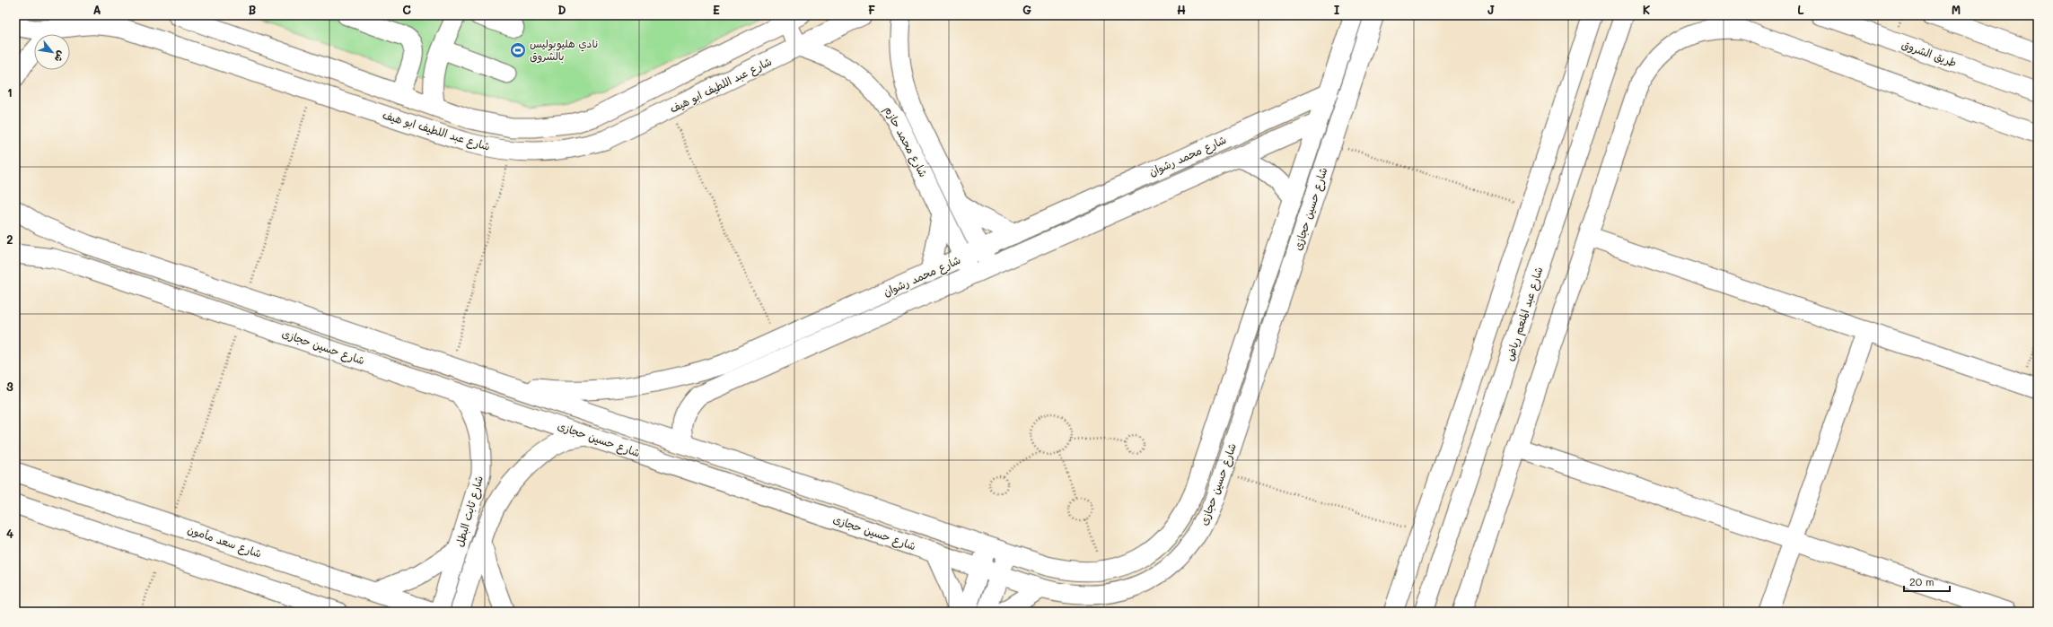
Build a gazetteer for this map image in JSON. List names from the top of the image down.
{
  "streets": {
    "street": [
      "طريق الشروق",
      "شارع عبد اللطيف ابو هيف",
      "شارع محمد حازم",
      "شارع محمد رشوان",
      "شارع حسين حجازى",
      "شارع عبد المنعم رياض",
      "شارع ثابت البطل",
      "شارع سعد مأمون"
    ]
  },
  "crossings": [
    ["شارع عبد اللطيف ابو هيف", "شارع محمد حازم"],
    ["شارع محمد حازم", "شارع محمد رشوان"],
    ["شارع محمد رشوان", "شارع حسين حجازى"],
    ["شارع حسين حجازى", "شارع ثابت البطل"]
  ],
  "places": {
    "sports": ["نادي هليوبوليس بالشروق"]
  },
  "scale_bar": "20 m",
  "north": "bottom right",
  "grid": {
    "columns": [
      "A",
      "B",
      "C",
      "D",
      "E",
      "F",
      "G",
      "H",
      "I",
      "J",
      "K",
      "L",
      "M"
    ],
    "rows": [
      "1",
      "2",
      "3",
      "4"
    ]
  }
}
